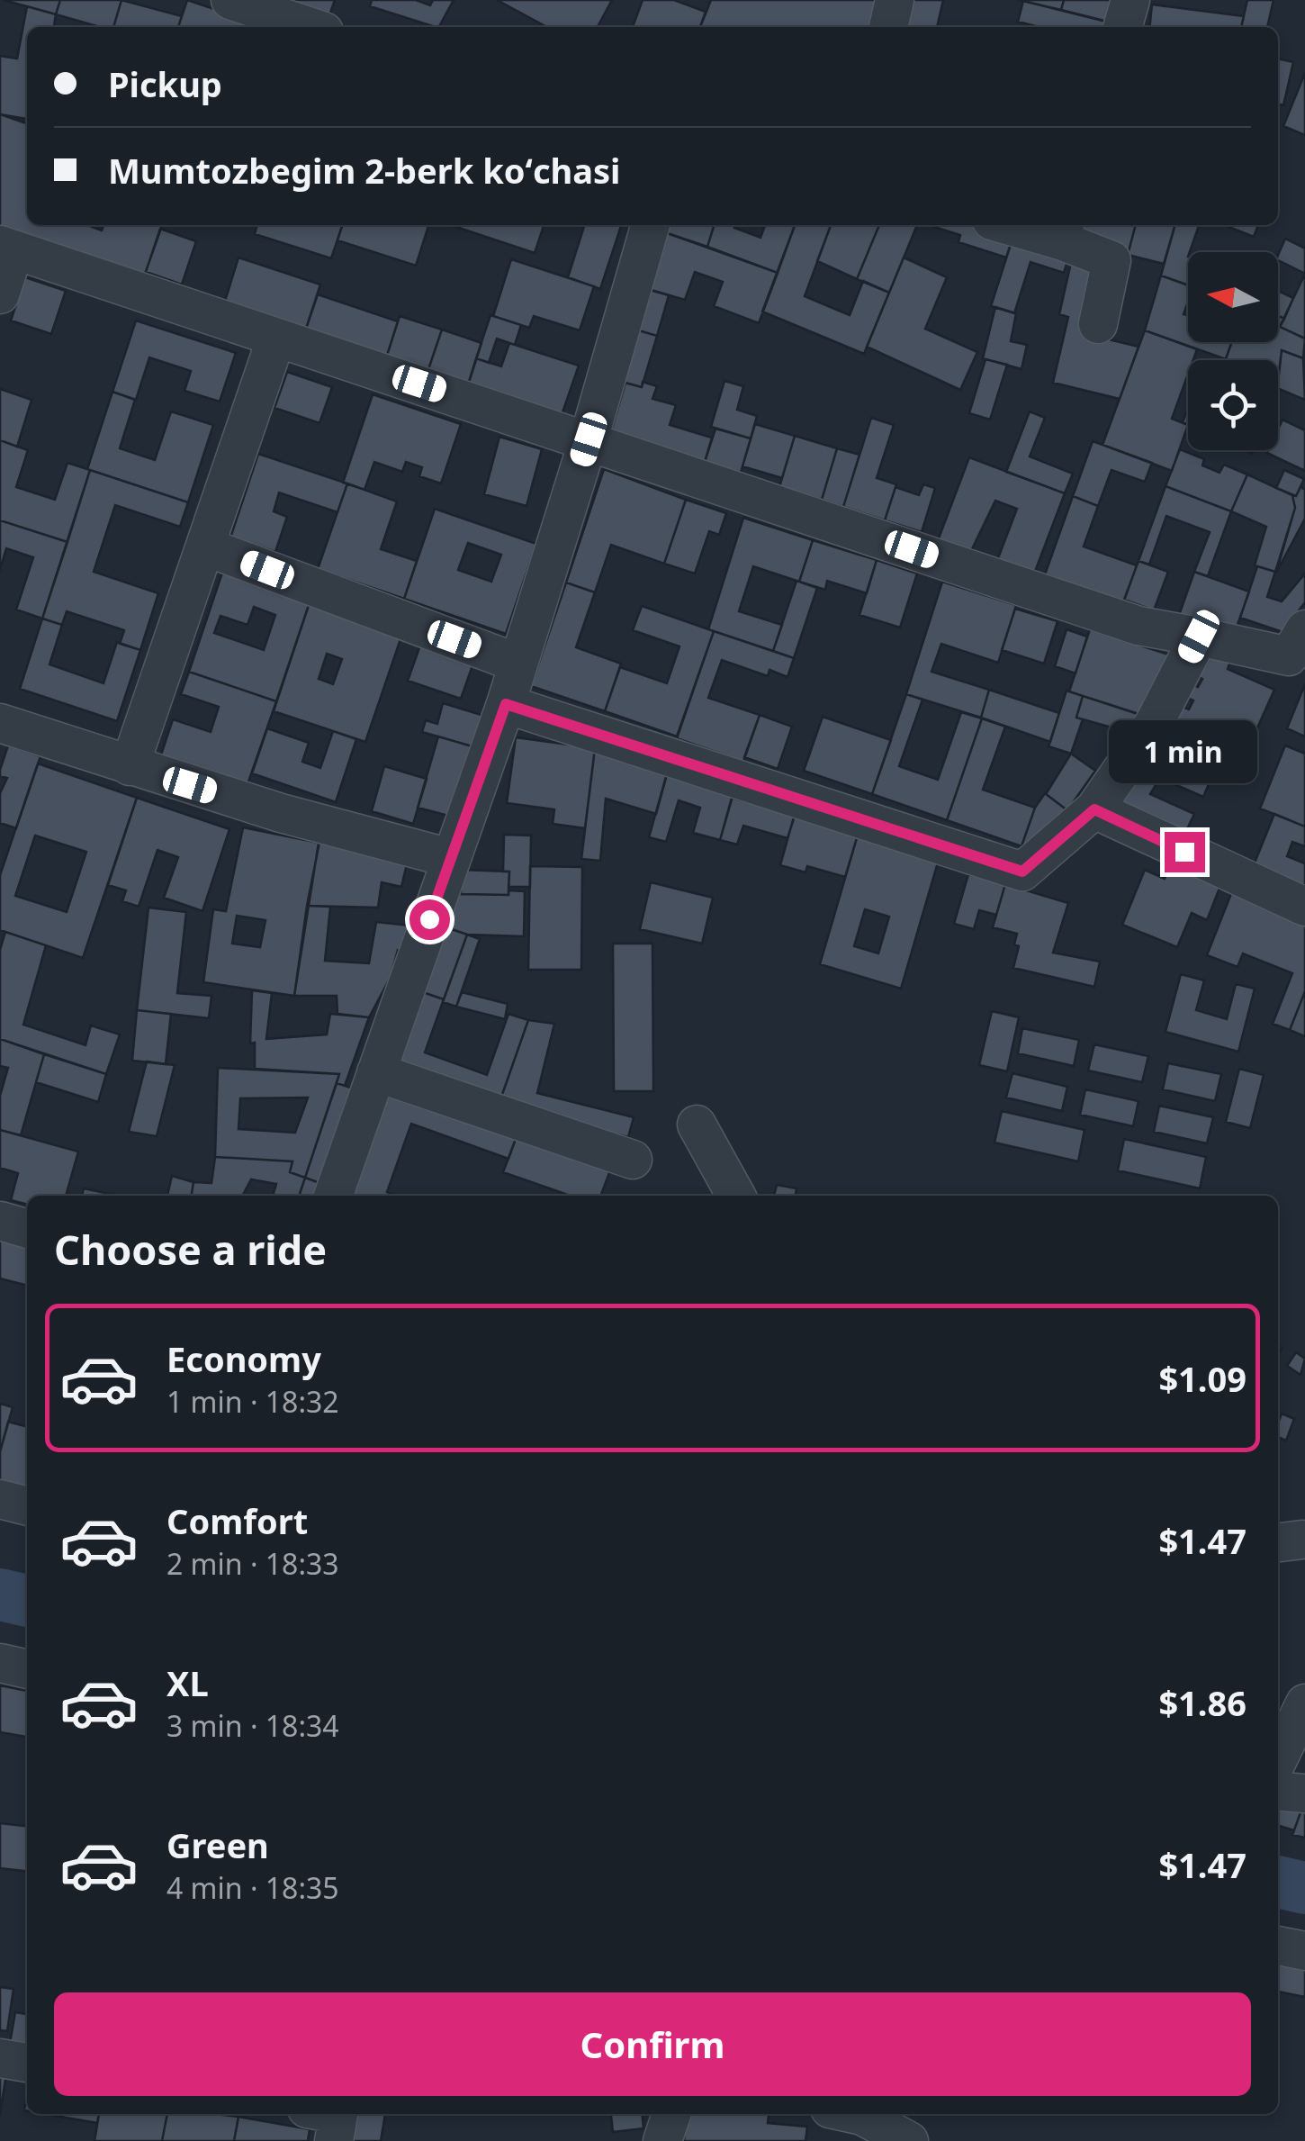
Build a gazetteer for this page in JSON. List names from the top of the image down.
{
  "north": "left",
  "page": {
    "banner": ["Pickup", "Mumtozbegim 2-berk koʻchasi"],
    "bubble": "1 min",
    "heading": "Choose a ride",
    "list": [
      {
        "name": "Economy",
        "note": "1 min · 18:32",
        "value": "$1.09"
      },
      {
        "name": "Comfort",
        "note": "2 min · 18:33",
        "value": "$1.47"
      },
      {
        "name": "XL",
        "note": "3 min · 18:34",
        "value": "$1.86"
      },
      {
        "name": "Green",
        "note": "4 min · 18:35",
        "value": "$1.47"
      }
    ],
    "buttons": "Confirm"
  }
}
